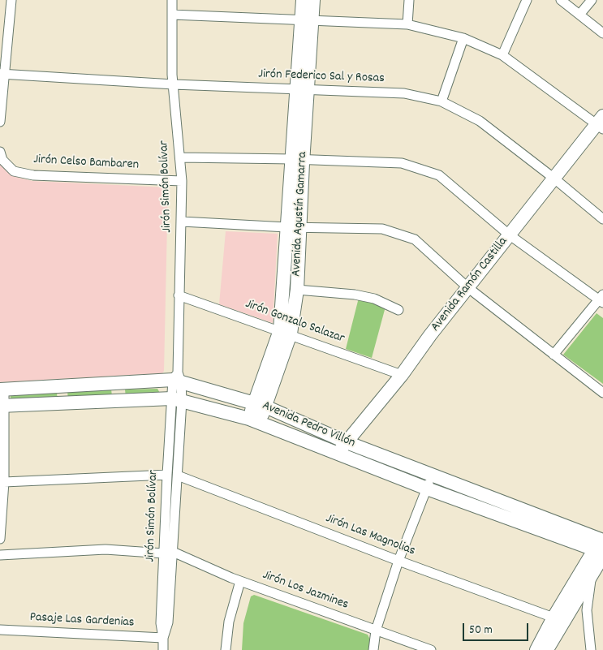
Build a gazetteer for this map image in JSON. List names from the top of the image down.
{
  "streets": {
    "main road": ["Avenida Agustín Gamarra", "Avenida Ramón Castilla", "Avenida Pedro Villón"],
    "street": [
      "Jirón Federico Sal y Rosas",
      "Jirón Celso Bambaren",
      "Jirón Simón Bolívar",
      "Jirón Gonzalo Salazar",
      "Jirón Las Magnolias",
      "Jirón Los Jazmines",
      "Pasaje Las Gardenias"
    ]
  },
  "crossings": [
    ["Jirón Federico Sal y Rosas", "Jirón Simón Bolívar"],
    ["Jirón Federico Sal y Rosas", "Avenida Agustín Gamarra"],
    ["Jirón Federico Sal y Rosas", "Avenida Ramón Castilla"],
    ["Jirón Celso Bambaren", "Jirón Simón Bolívar"],
    ["Jirón Simón Bolívar", "Jirón Gonzalo Salazar"],
    ["Jirón Simón Bolívar", "Avenida Pedro Villón"],
    ["Jirón Simón Bolívar", "Jirón Las Magnolias"],
    ["Jirón Simón Bolívar", "Jirón Los Jazmines"],
    ["Jirón Simón Bolívar", "Pasaje Las Gardenias"],
    ["Avenida Agustín Gamarra", "Jirón Gonzalo Salazar"],
    ["Avenida Agustín Gamarra", "Avenida Pedro Villón"],
    ["Avenida Ramón Castilla", "Jirón Gonzalo Salazar"],
    ["Avenida Ramón Castilla", "Avenida Pedro Villón"]
  ],
  "scale_bar": "50 m"
}
